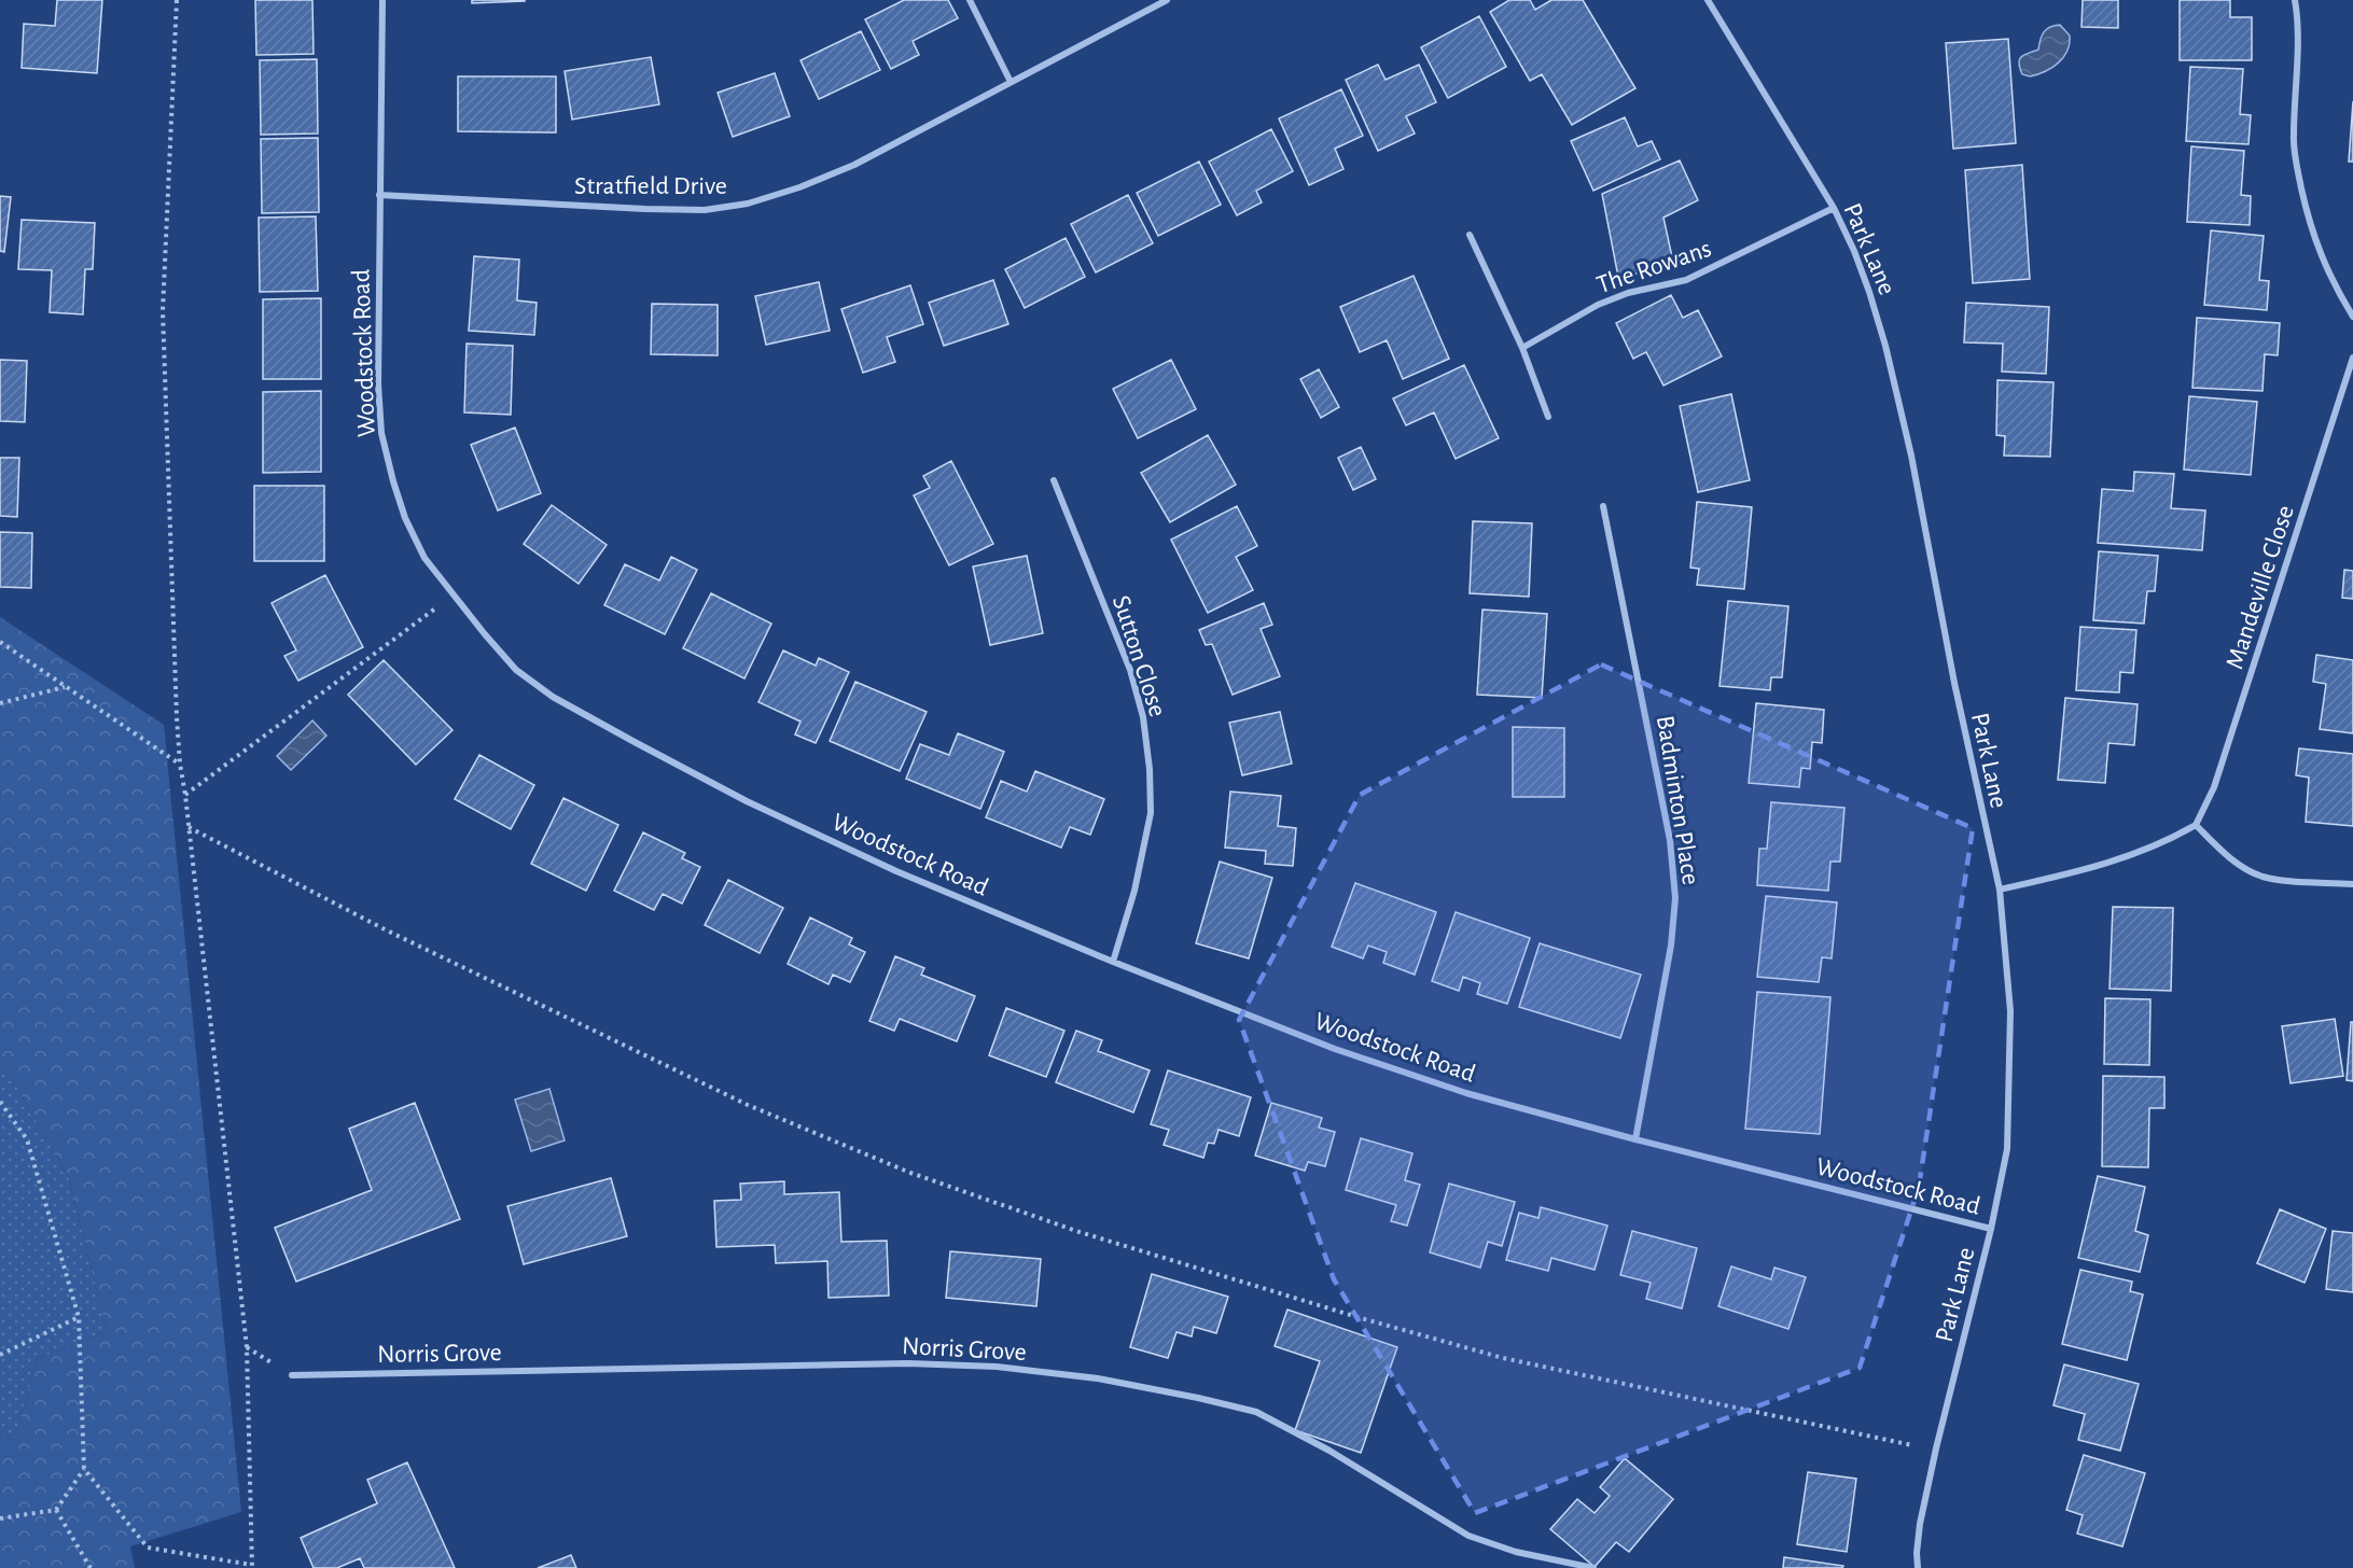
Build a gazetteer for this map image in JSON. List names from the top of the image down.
{
  "streets": {
    "street": [
      "Stratfield Drive",
      "Park Lane",
      "The Rowans",
      "Woodstock Road",
      "Mandeville Close",
      "Sutton Close",
      "Badminton Place",
      "Norris Grove"
    ]
  },
  "crossings": [
    ["Stratfield Drive", "Woodstock Road"],
    ["Park Lane", "The Rowans"],
    ["Park Lane", "Woodstock Road"],
    ["Woodstock Road", "Sutton Close"],
    ["Woodstock Road", "Badminton Place"]
  ]
}
